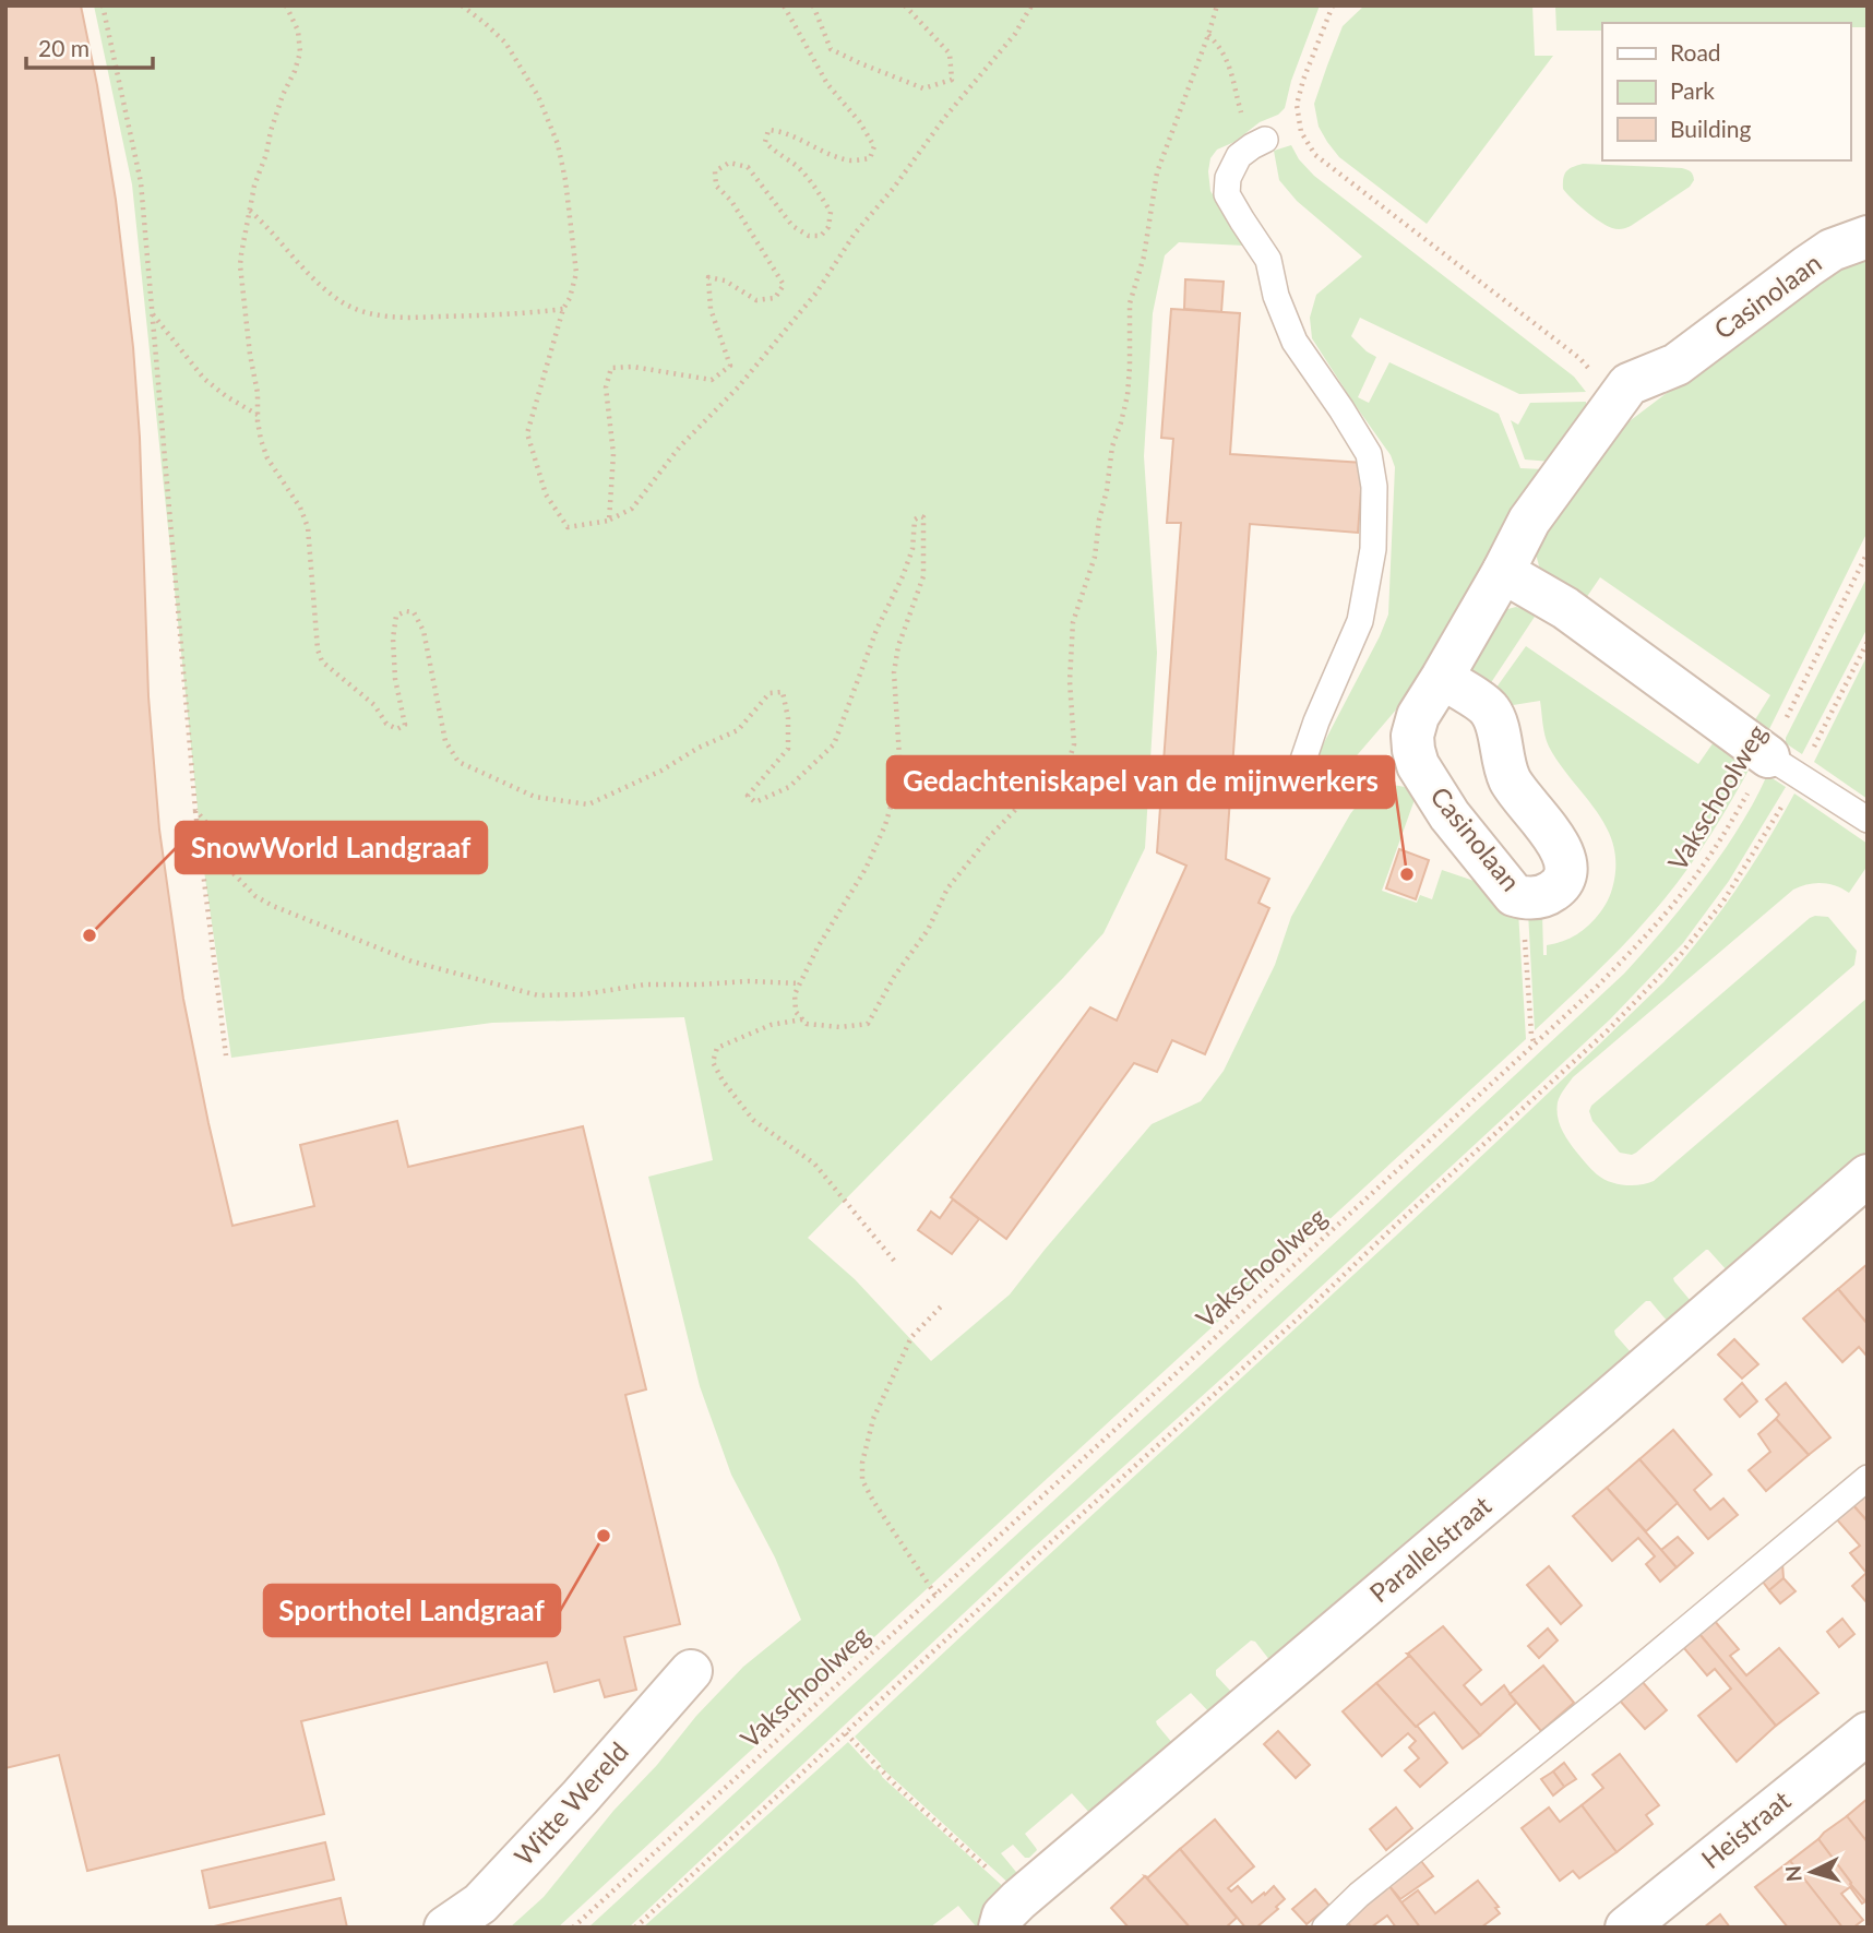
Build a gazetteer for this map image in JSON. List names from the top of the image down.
{
  "streets": {
    "street": [
      "Casinolaan",
      "Parallelstraat",
      "Witte Wereld",
      "Heistraat"
    ],
    "path": ["Vakschoolweg"]
  },
  "places": ["Gedachteniskapel van de mijnwerkers", "SnowWorld Landgraaf", "Sporthotel Landgraaf"],
  "legend": ["Road", "Park", "Building"],
  "scale_bar": "20 m",
  "north": "left"
}
